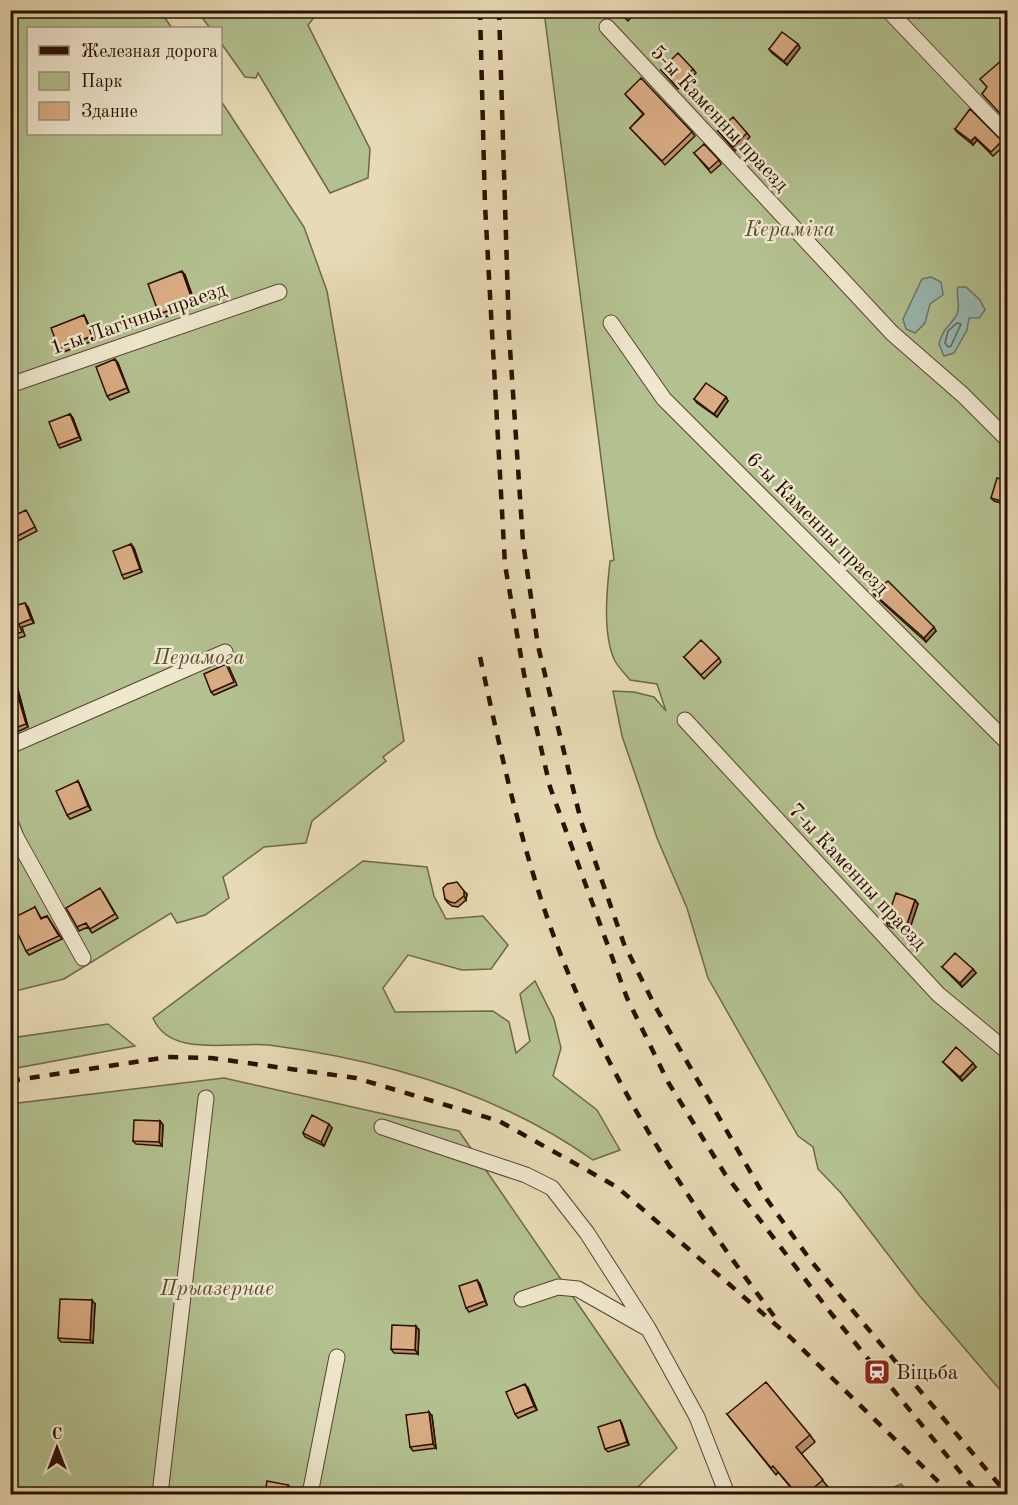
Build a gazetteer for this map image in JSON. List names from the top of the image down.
{
  "streets": {
    "lane": [
      "5-ы Каменны праезд",
      "1-ы Лагічны праезд",
      "6-ы Каменны праезд",
      "7-ы Каменны праезд"
    ]
  },
  "parks": ["Кераміка", "Перамога", "Прыазернае"],
  "places": {
    "station": ["Віцьба"]
  },
  "legend": ["Железная дорога", "Парк", "Здание"],
  "north": "top"
}
